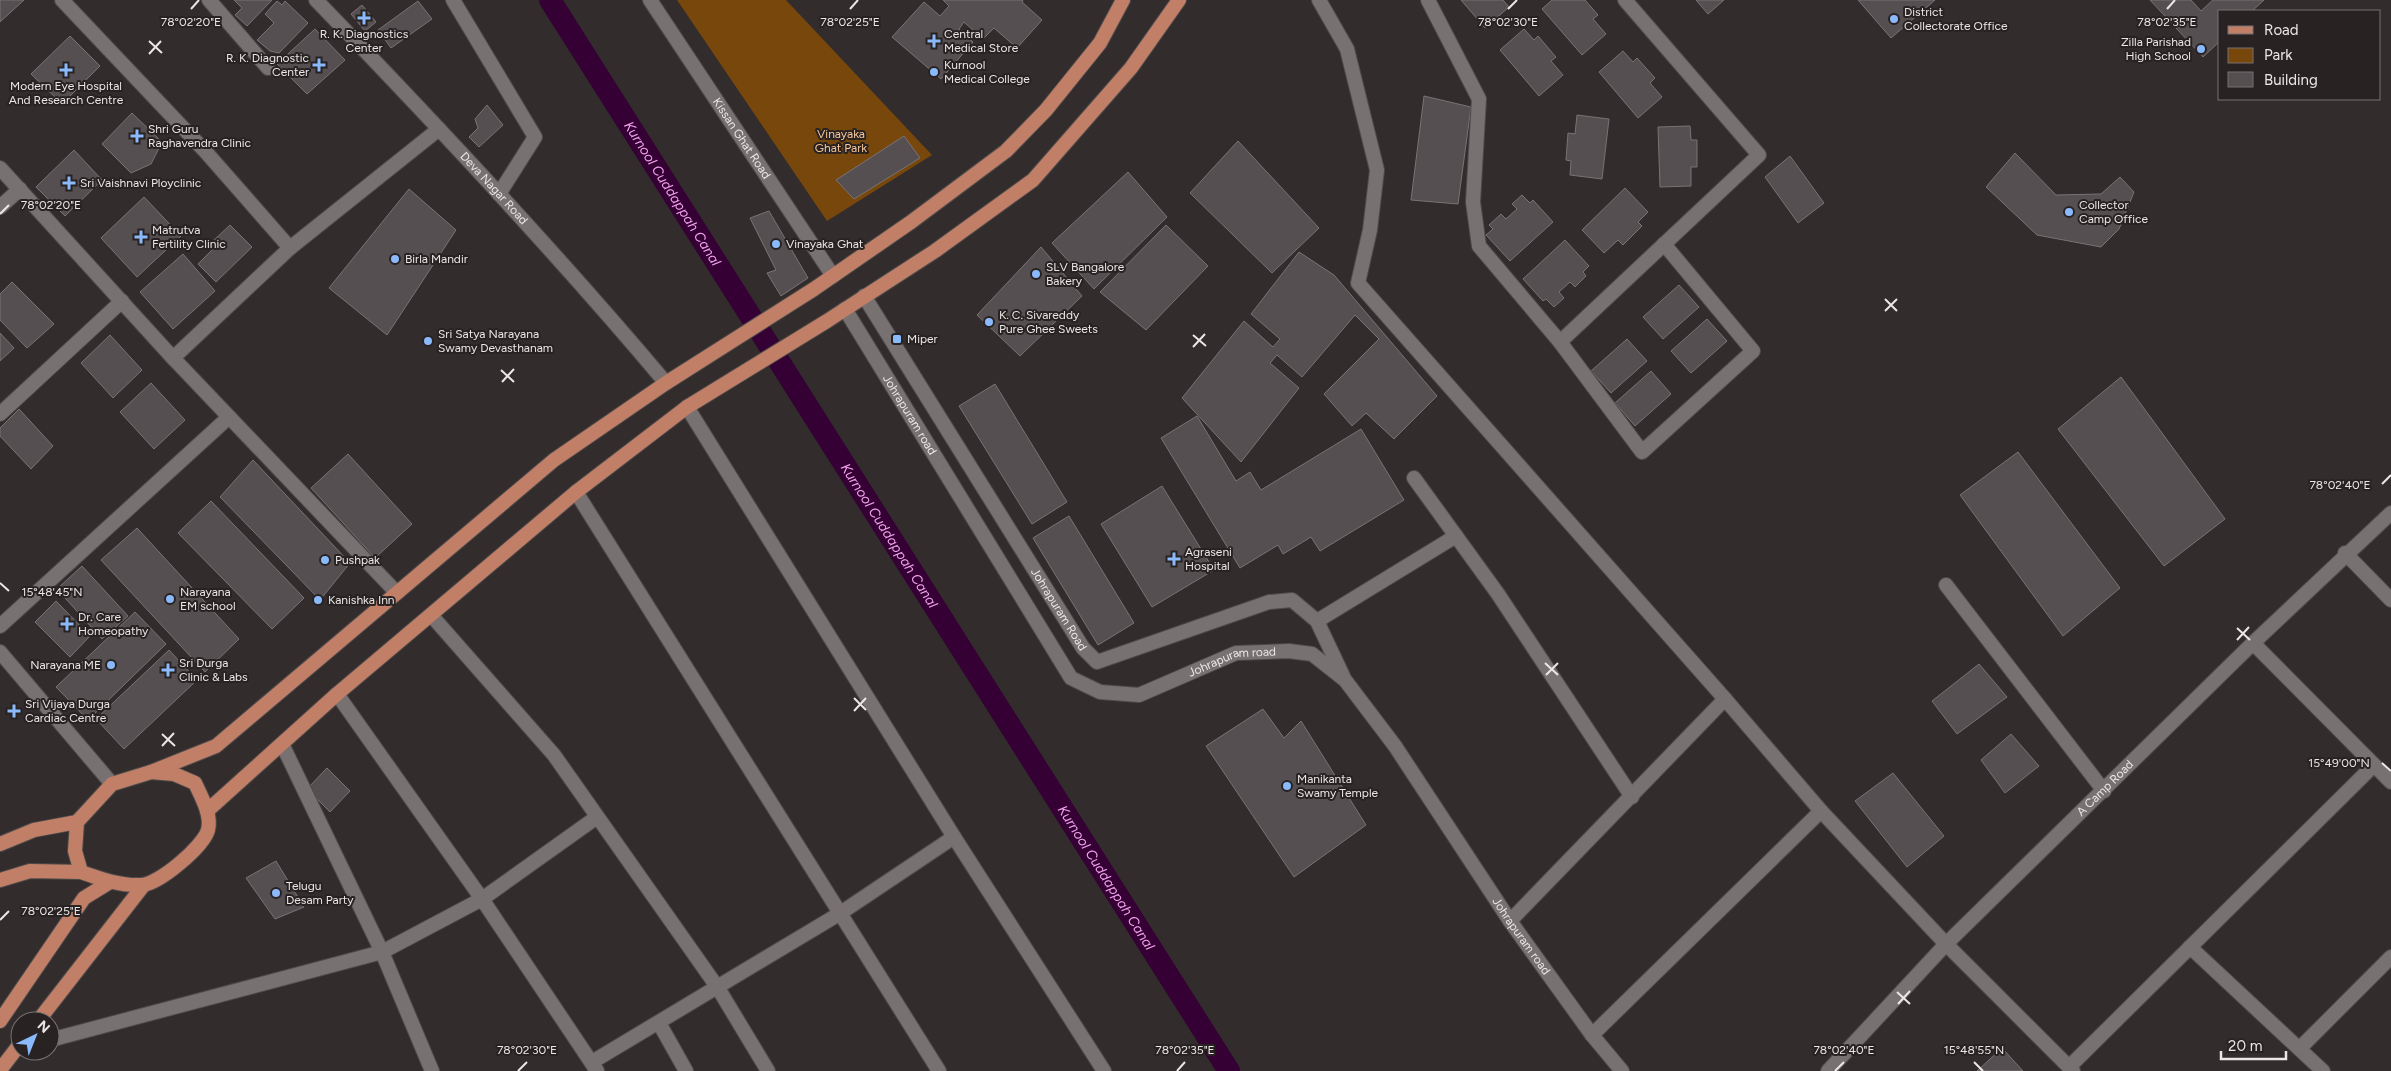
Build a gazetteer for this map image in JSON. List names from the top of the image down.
{
  "streets": {
    "street": [
      "Kissan Ghat Road",
      "Deva Nagar Road",
      "Johrapuram road",
      "Johrapuram Road",
      "A Camp Road"
    ]
  },
  "crossings": [
    ["Johrapuram road", "Johrapuram Road"]
  ],
  "water": ["Kurnool Cuddappah Canal"],
  "parks": ["Vinayaka Ghat Park"],
  "places": {
    "health": [
      "R. K. Diagnostics Center",
      "Central Medical Store",
      "R. K. Diagnostic Center",
      "Modern Eye Hospital And Research Centre",
      "Shri Guru Raghavendra Clinic",
      "Sri Vaishnavi Ployclinic",
      "Matrutva Fertility Clinic",
      "Agraseni Hospital",
      "Dr. Care Homeopathy",
      "Sri Durga Clinic & Labs",
      "Sri Vijaya Durga Cardiac Centre"
    ],
    "other": [
      "District Collectorate Office",
      "Zilla Parishad High School",
      "Kurnool Medical College",
      "Collector Camp Office",
      "Vinayaka Ghat",
      "Birla Mandir",
      "SLV Bangalore Bakery",
      "K. C. Sivareddy Pure Ghee Sweets",
      "Sri Satya Narayana Swamy Devasthanam",
      "Pushpak",
      "Narayana EM school",
      "Kanishka Inn",
      "Narayana ME",
      "Manikanta Swamy Temple",
      "Telugu Desam Party"
    ],
    "transit": ["Miper"]
  },
  "legend": ["Road", "Park", "Building"],
  "scale_bar": "20 m",
  "north": "top right",
  "coordinates": [
    "78°02'20\"E",
    "78°02'25\"E",
    "78°02'35\"E",
    "78°02'30\"E",
    "78°02'40\"E",
    "15°48'45\"N",
    "15°49'00\"N",
    "15°48'55\"N"
  ]
}
